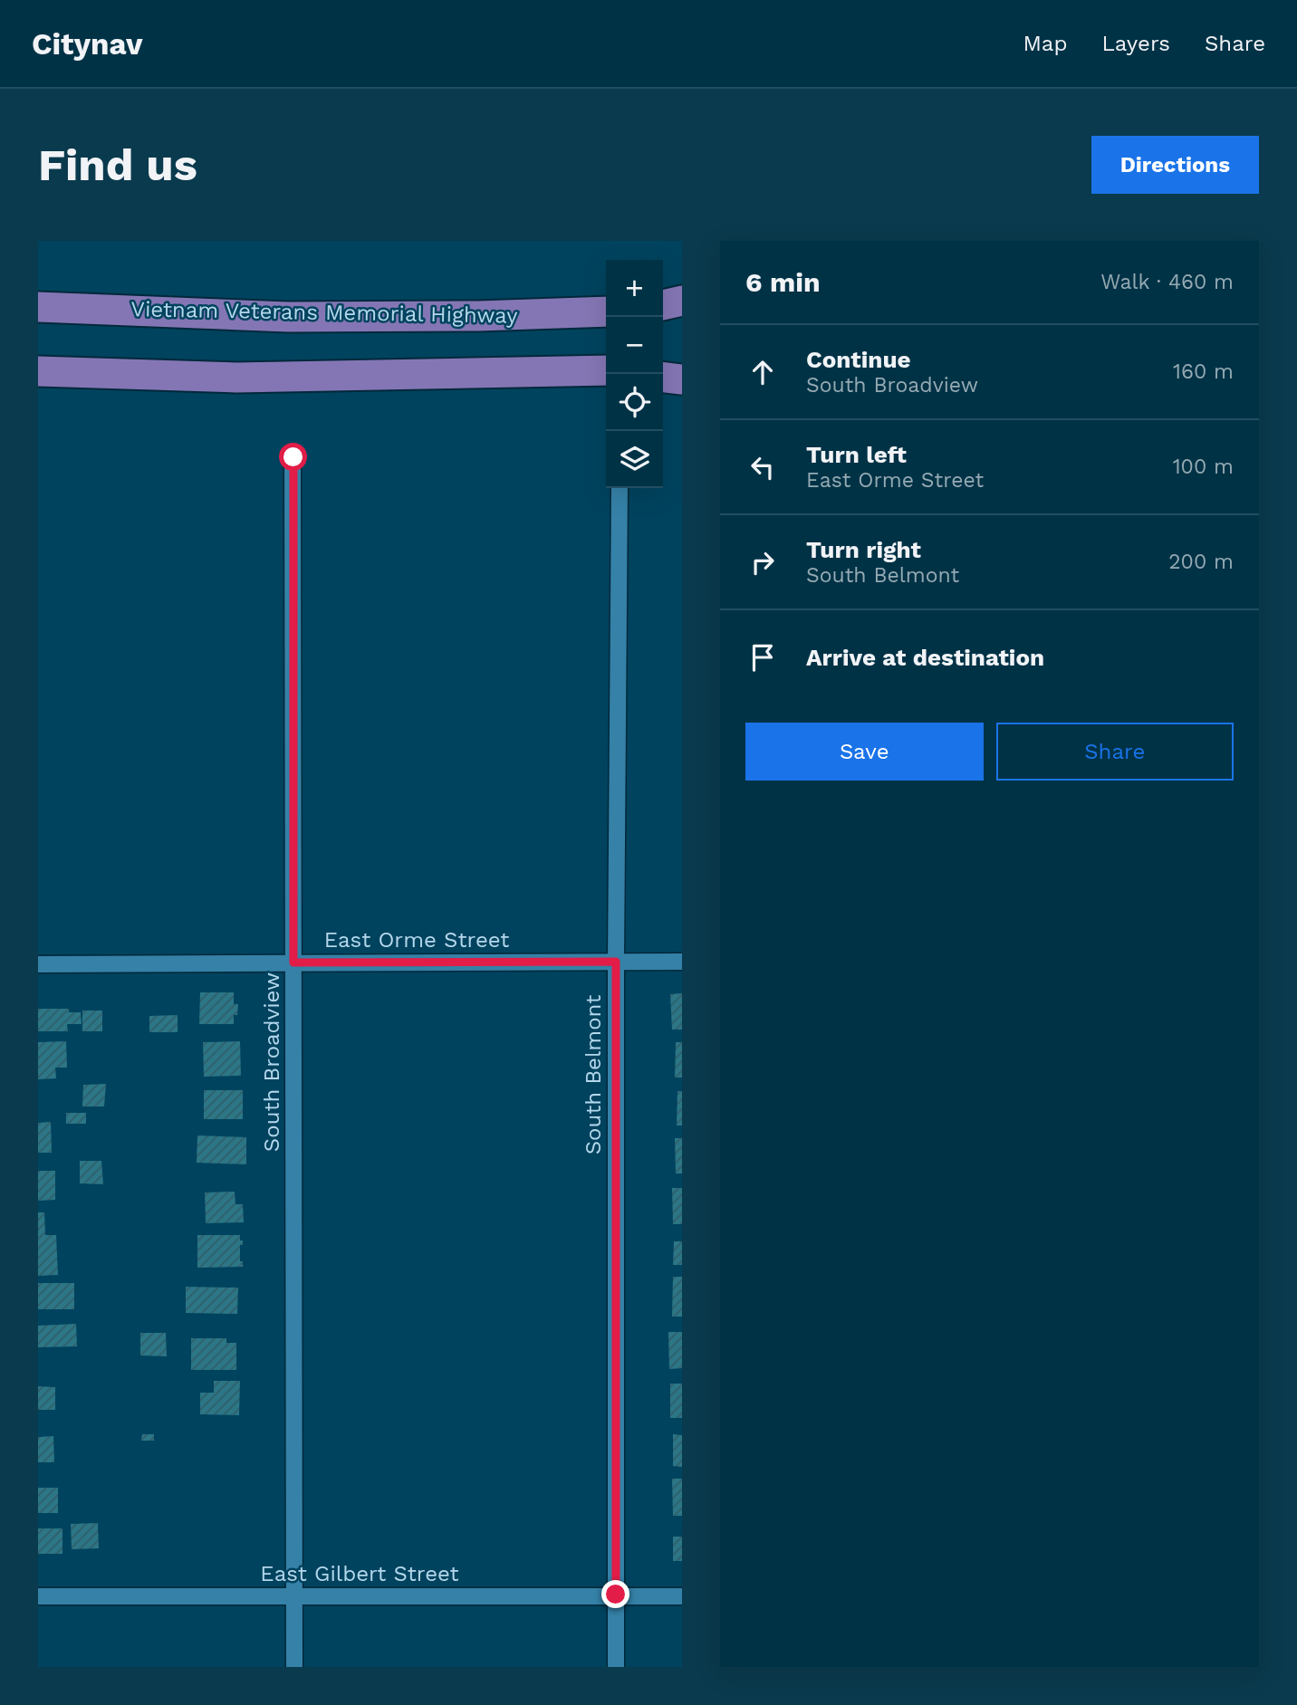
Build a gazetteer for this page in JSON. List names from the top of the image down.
{
  "streets": {
    "highway": ["Vietnam Veterans Memorial Highway"],
    "street": [
      "East Orme Street",
      "South Broadview",
      "South Belmont",
      "East Gilbert Street"
    ]
  },
  "crossings": [
    ["East Orme Street", "South Broadview"],
    ["East Orme Street", "South Belmont"],
    ["South Broadview", "East Gilbert Street"],
    ["South Belmont", "East Gilbert Street"]
  ],
  "page": {
    "header": "Citynav",
    "nav": ["Map", "Layers", "Share"],
    "buttons": [
      "Directions",
      ["Save", "Share"]
    ],
    "title": "Find us",
    "heading": ["6 min", "Walk · 460 m"],
    "map_buttons": ["+", "−"],
    "list": [
      ["Continue", "South Broadview", "160 m"],
      ["Turn left", "East Orme Street", "100 m"],
      ["Turn right", "South Belmont", "200 m"],
      "Arrive at destination"
    ]
  }
}
